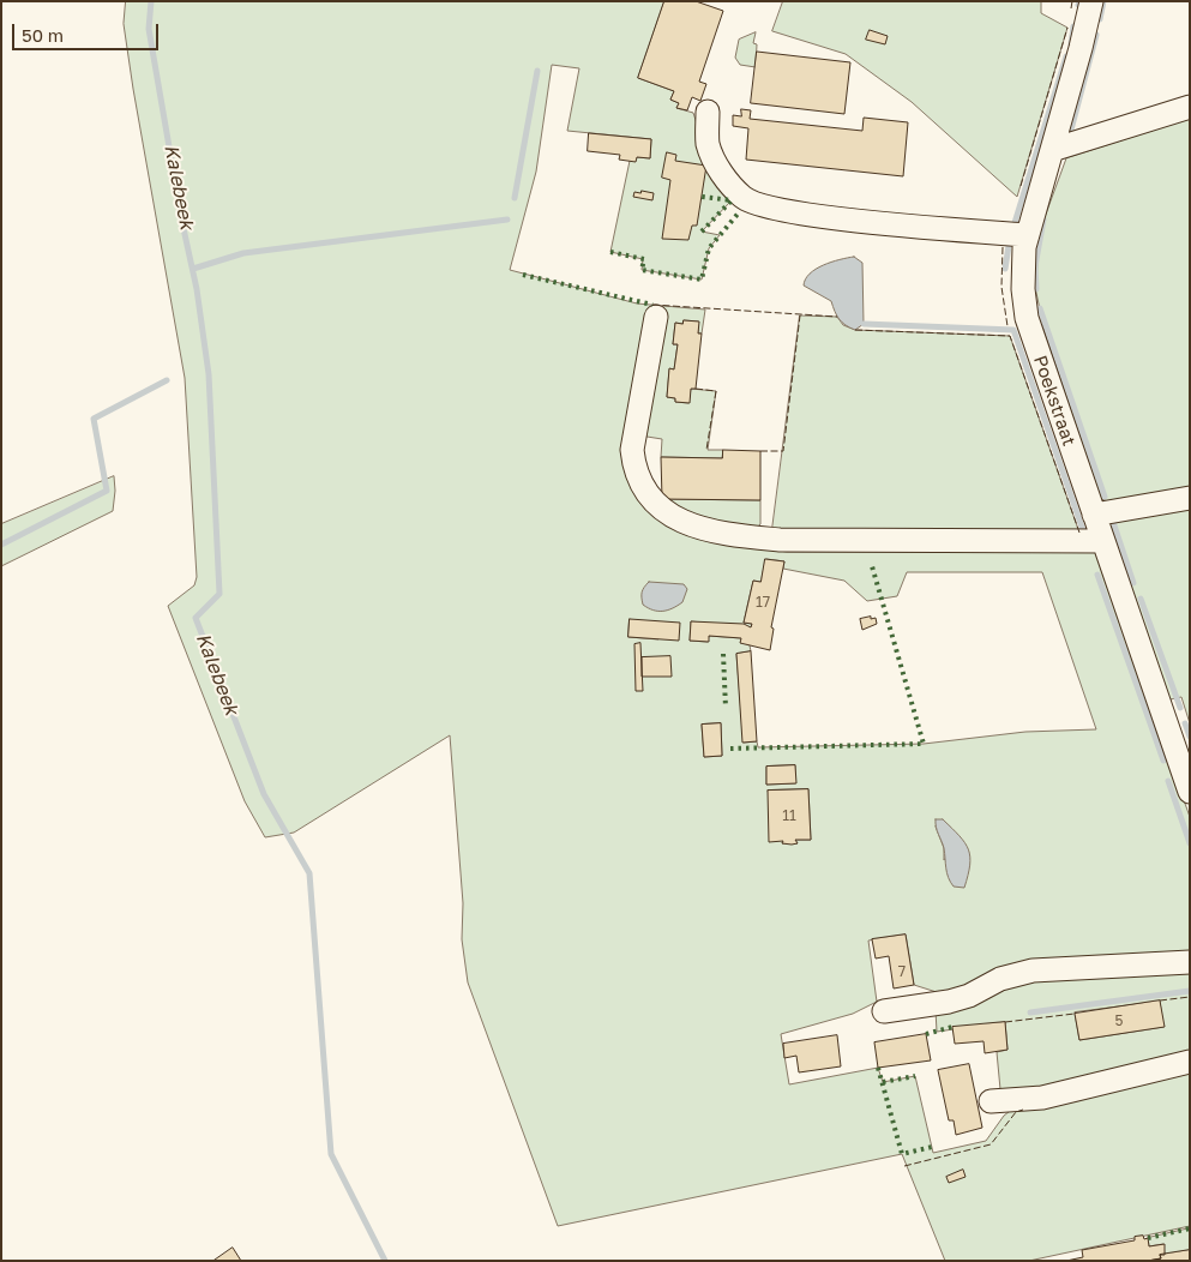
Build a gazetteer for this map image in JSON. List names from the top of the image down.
{
  "streets": {
    "street": ["Poekstraat"]
  },
  "water": ["Kalebeek"],
  "house_numbers": [
    "17",
    "11",
    "7",
    "5"
  ],
  "scale_bar": "50 m"
}
